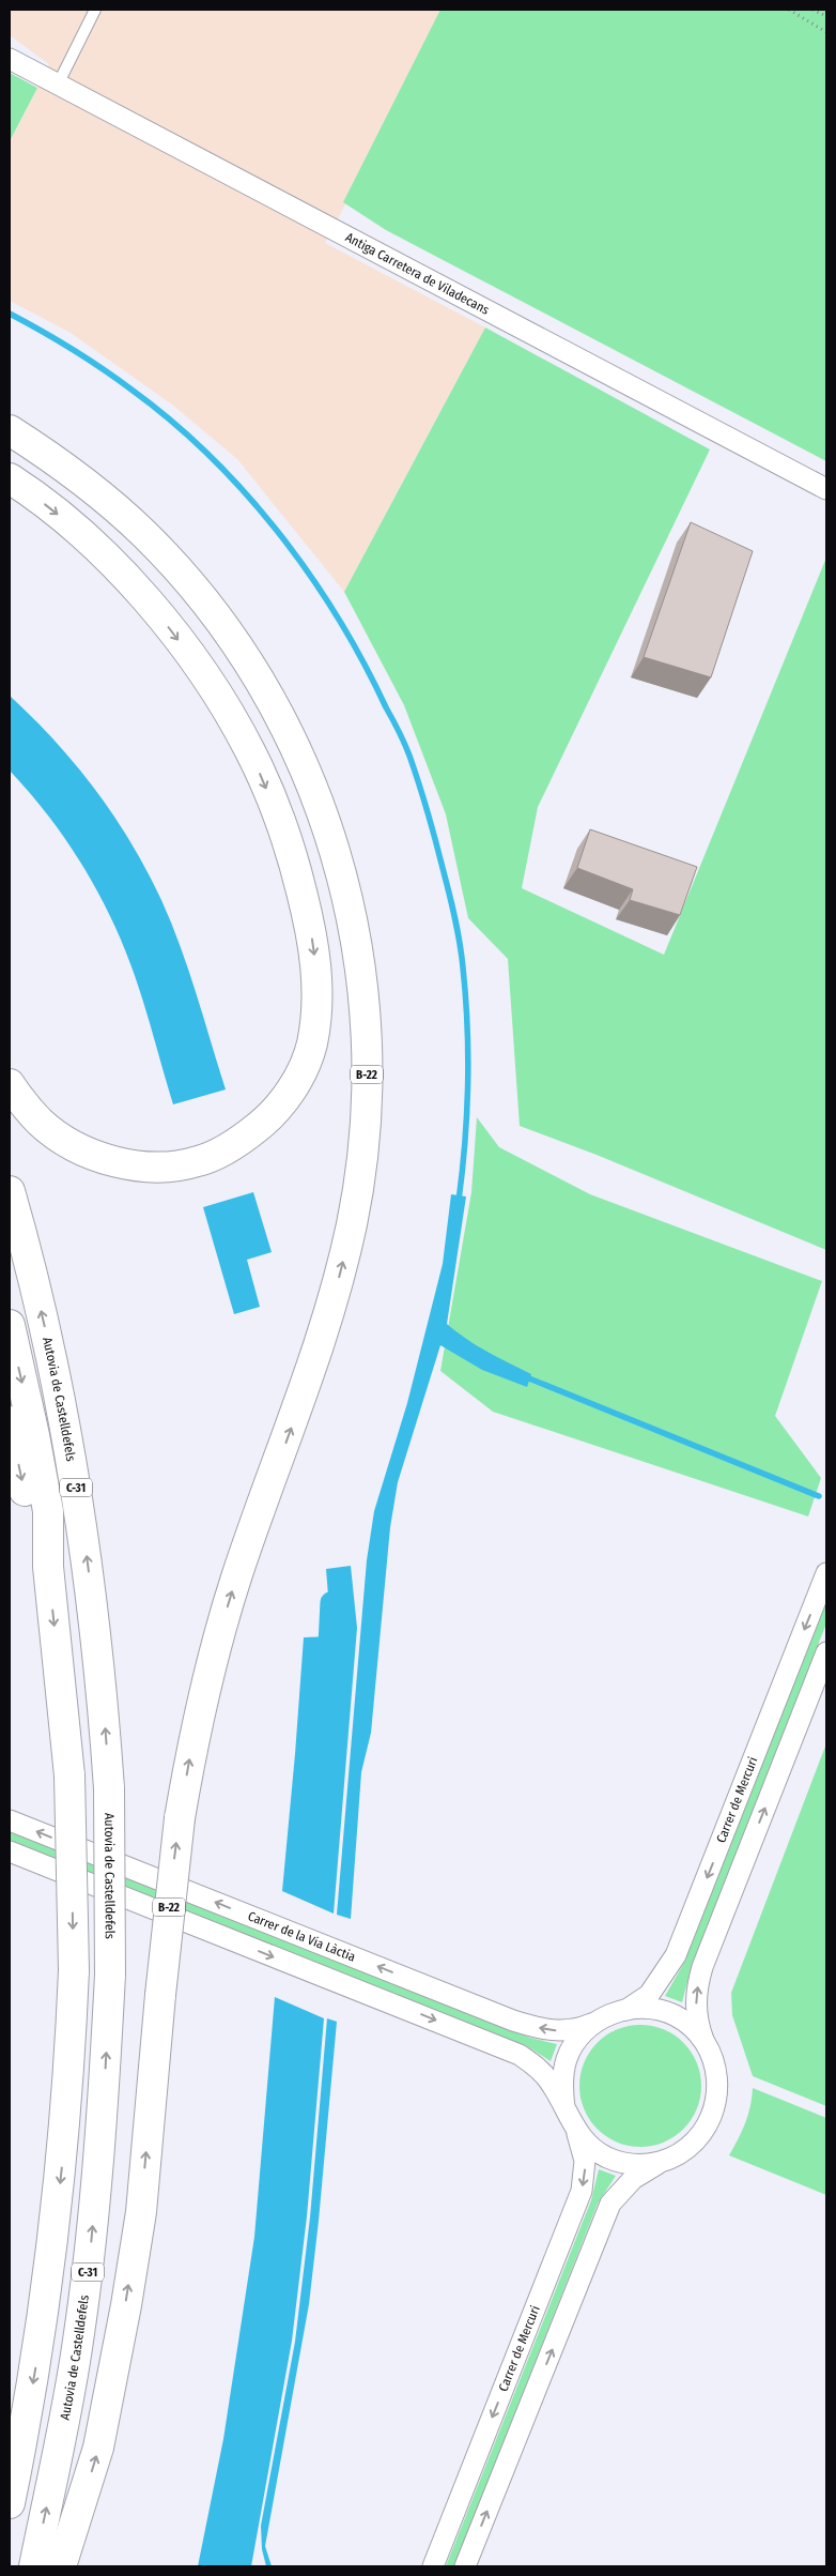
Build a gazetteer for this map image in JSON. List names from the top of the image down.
{
  "streets": {
    "highway": ["B-22", "Autovia de Castelldefels", "C-31"],
    "street": ["Antiga Carretera de Viladecans", "Carrer de Mercuri", "Carrer de la Via Làctia"]
  },
  "crossings": [
    ["Carrer de Mercuri", "Carrer de la Via Làctia"]
  ]
}
